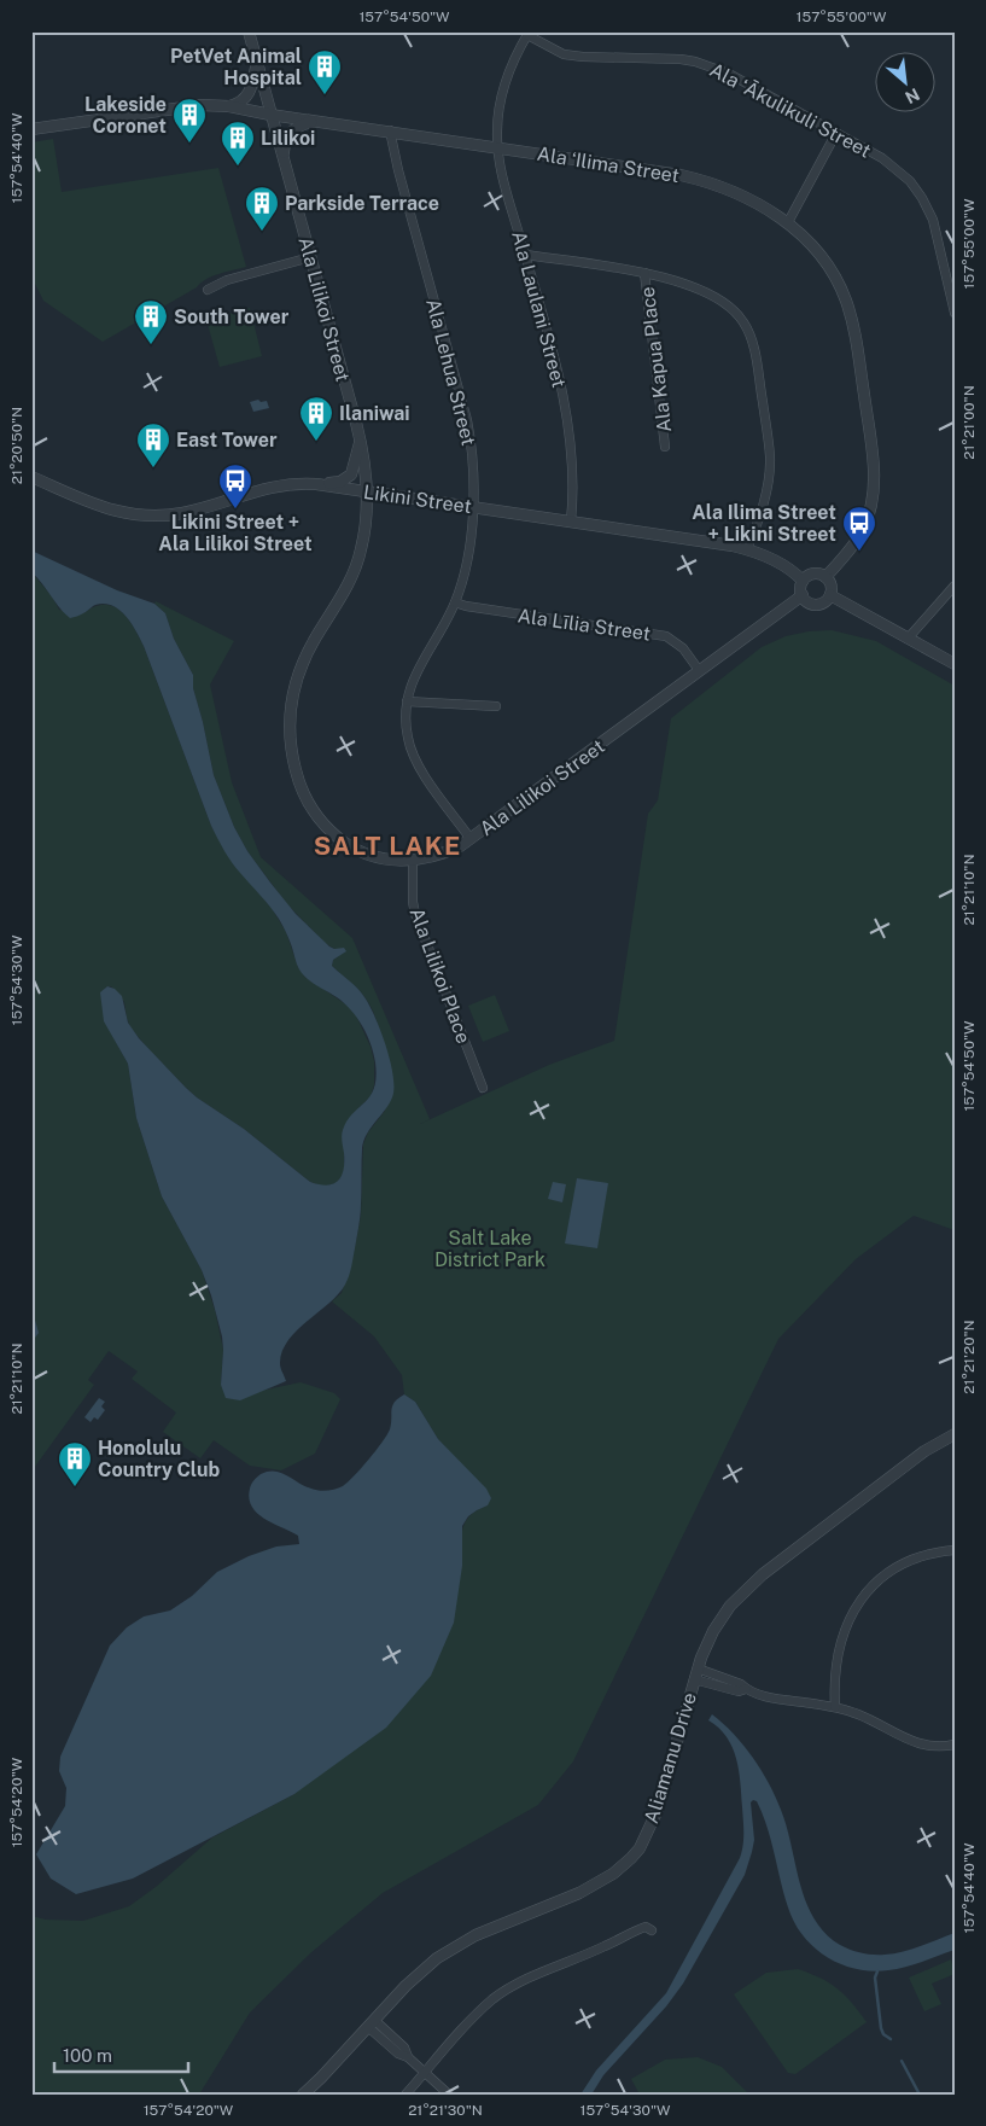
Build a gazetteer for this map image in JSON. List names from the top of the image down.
{
  "streets": {
    "street": [
      "Ala ʻĀkulikuli Street",
      "Ala ʻIlima Street",
      "Ala Lilikoi Street",
      "Ala Laulani Street",
      "Ala Kapua Place",
      "Ala Lehua Street",
      "Likini Street",
      "Ala Līlia Street",
      "Ala Lilikoi Place",
      "Aliamanu Drive"
    ]
  },
  "crossings": [
    ["Ala ʻĀkulikuli Street", "Ala Laulani Street"],
    ["Ala ʻIlima Street", "Ala Lilikoi Street"],
    ["Ala ʻIlima Street", "Ala Laulani Street"],
    ["Ala ʻIlima Street", "Ala Lehua Street"],
    ["Ala ʻIlima Street", "Likini Street"],
    ["Ala Lilikoi Street", "Ala Lehua Street"],
    ["Ala Lilikoi Street", "Likini Street"],
    ["Ala Lilikoi Street", "Ala Līlia Street"],
    ["Ala Lilikoi Street", "Ala Lilikoi Place"],
    ["Ala Laulani Street", "Likini Street"],
    ["Ala Lehua Street", "Likini Street"],
    ["Ala Lehua Street", "Ala Līlia Street"]
  ],
  "districts": ["SALT LAKE"],
  "parks": ["Salt Lake District Park"],
  "places": {
    "building": [
      "PetVet Animal Hospital",
      "Lakeside Coronet",
      "Lilikoi",
      "Parkside Terrace",
      "South Tower",
      "Ilaniwai",
      "East Tower",
      "Honolulu Country Club"
    ],
    "bus stop": ["Likini Street + Ala Lilikoi Street", "Ala Ilima Street + Likini Street"]
  },
  "scale_bar": "100 m",
  "north": "bottom right",
  "coordinates": [
    "157°54'50\"W",
    "157°55'00\"W",
    "157°54'40\"W",
    "21°21'00\"N",
    "21°20'50\"N",
    "21°21'10\"N",
    "157°54'30\"W",
    "21°21'20\"N",
    "157°54'20\"W",
    "21°21'30\"N"
  ]
}
